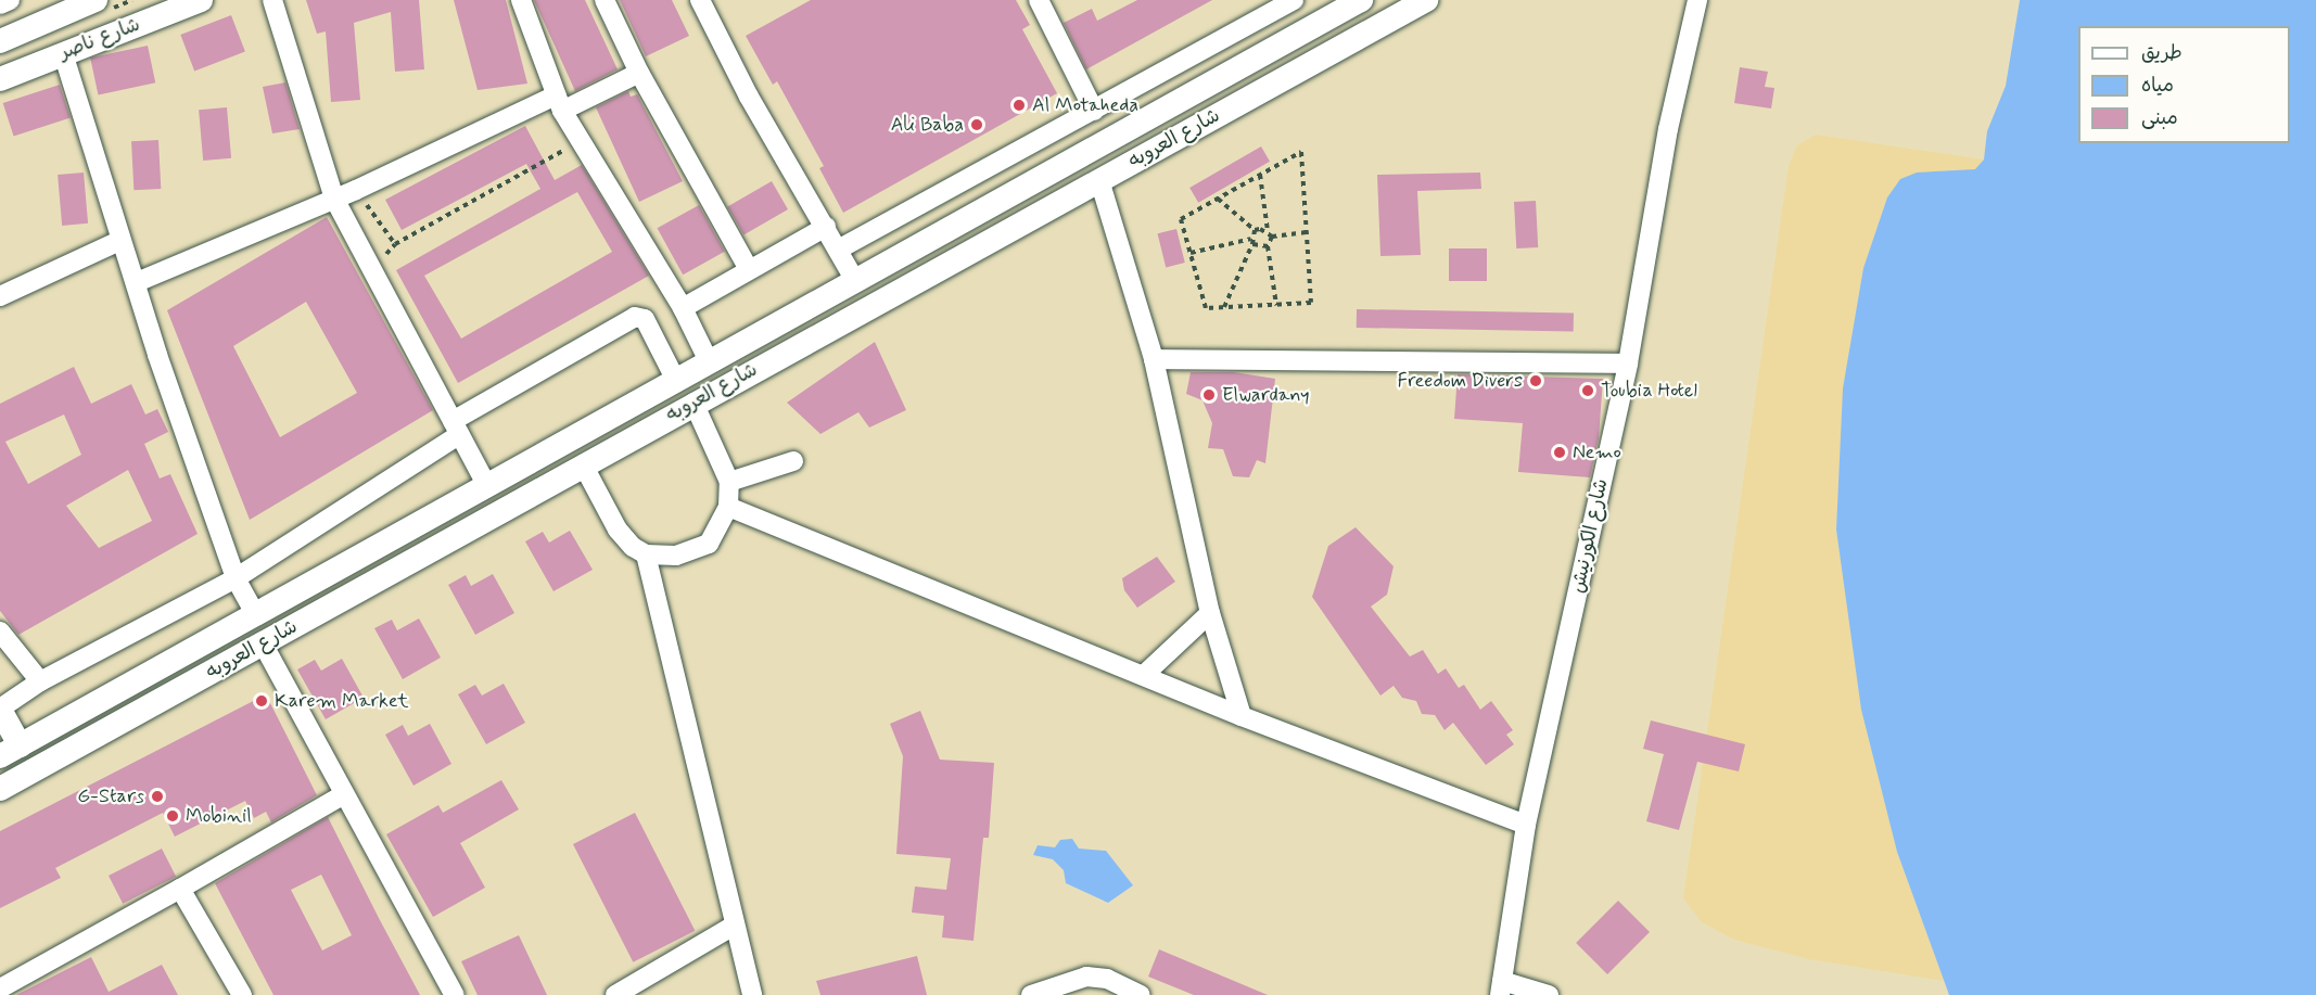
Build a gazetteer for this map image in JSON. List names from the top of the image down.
{
  "streets": {
    "main road": ["شارع ناصر", "شارع العروبه"],
    "street": ["شارع الكورنيش"]
  },
  "places": [
    "Al Motaheda",
    "Ali Baba",
    "Freedom Divers",
    "Toubia Hotel",
    "Elwardany",
    "Nemo",
    "Karem Market",
    "G-Stars",
    "Mobinil"
  ],
  "legend": ["طريق", "مياه", "مبنى"]
}
